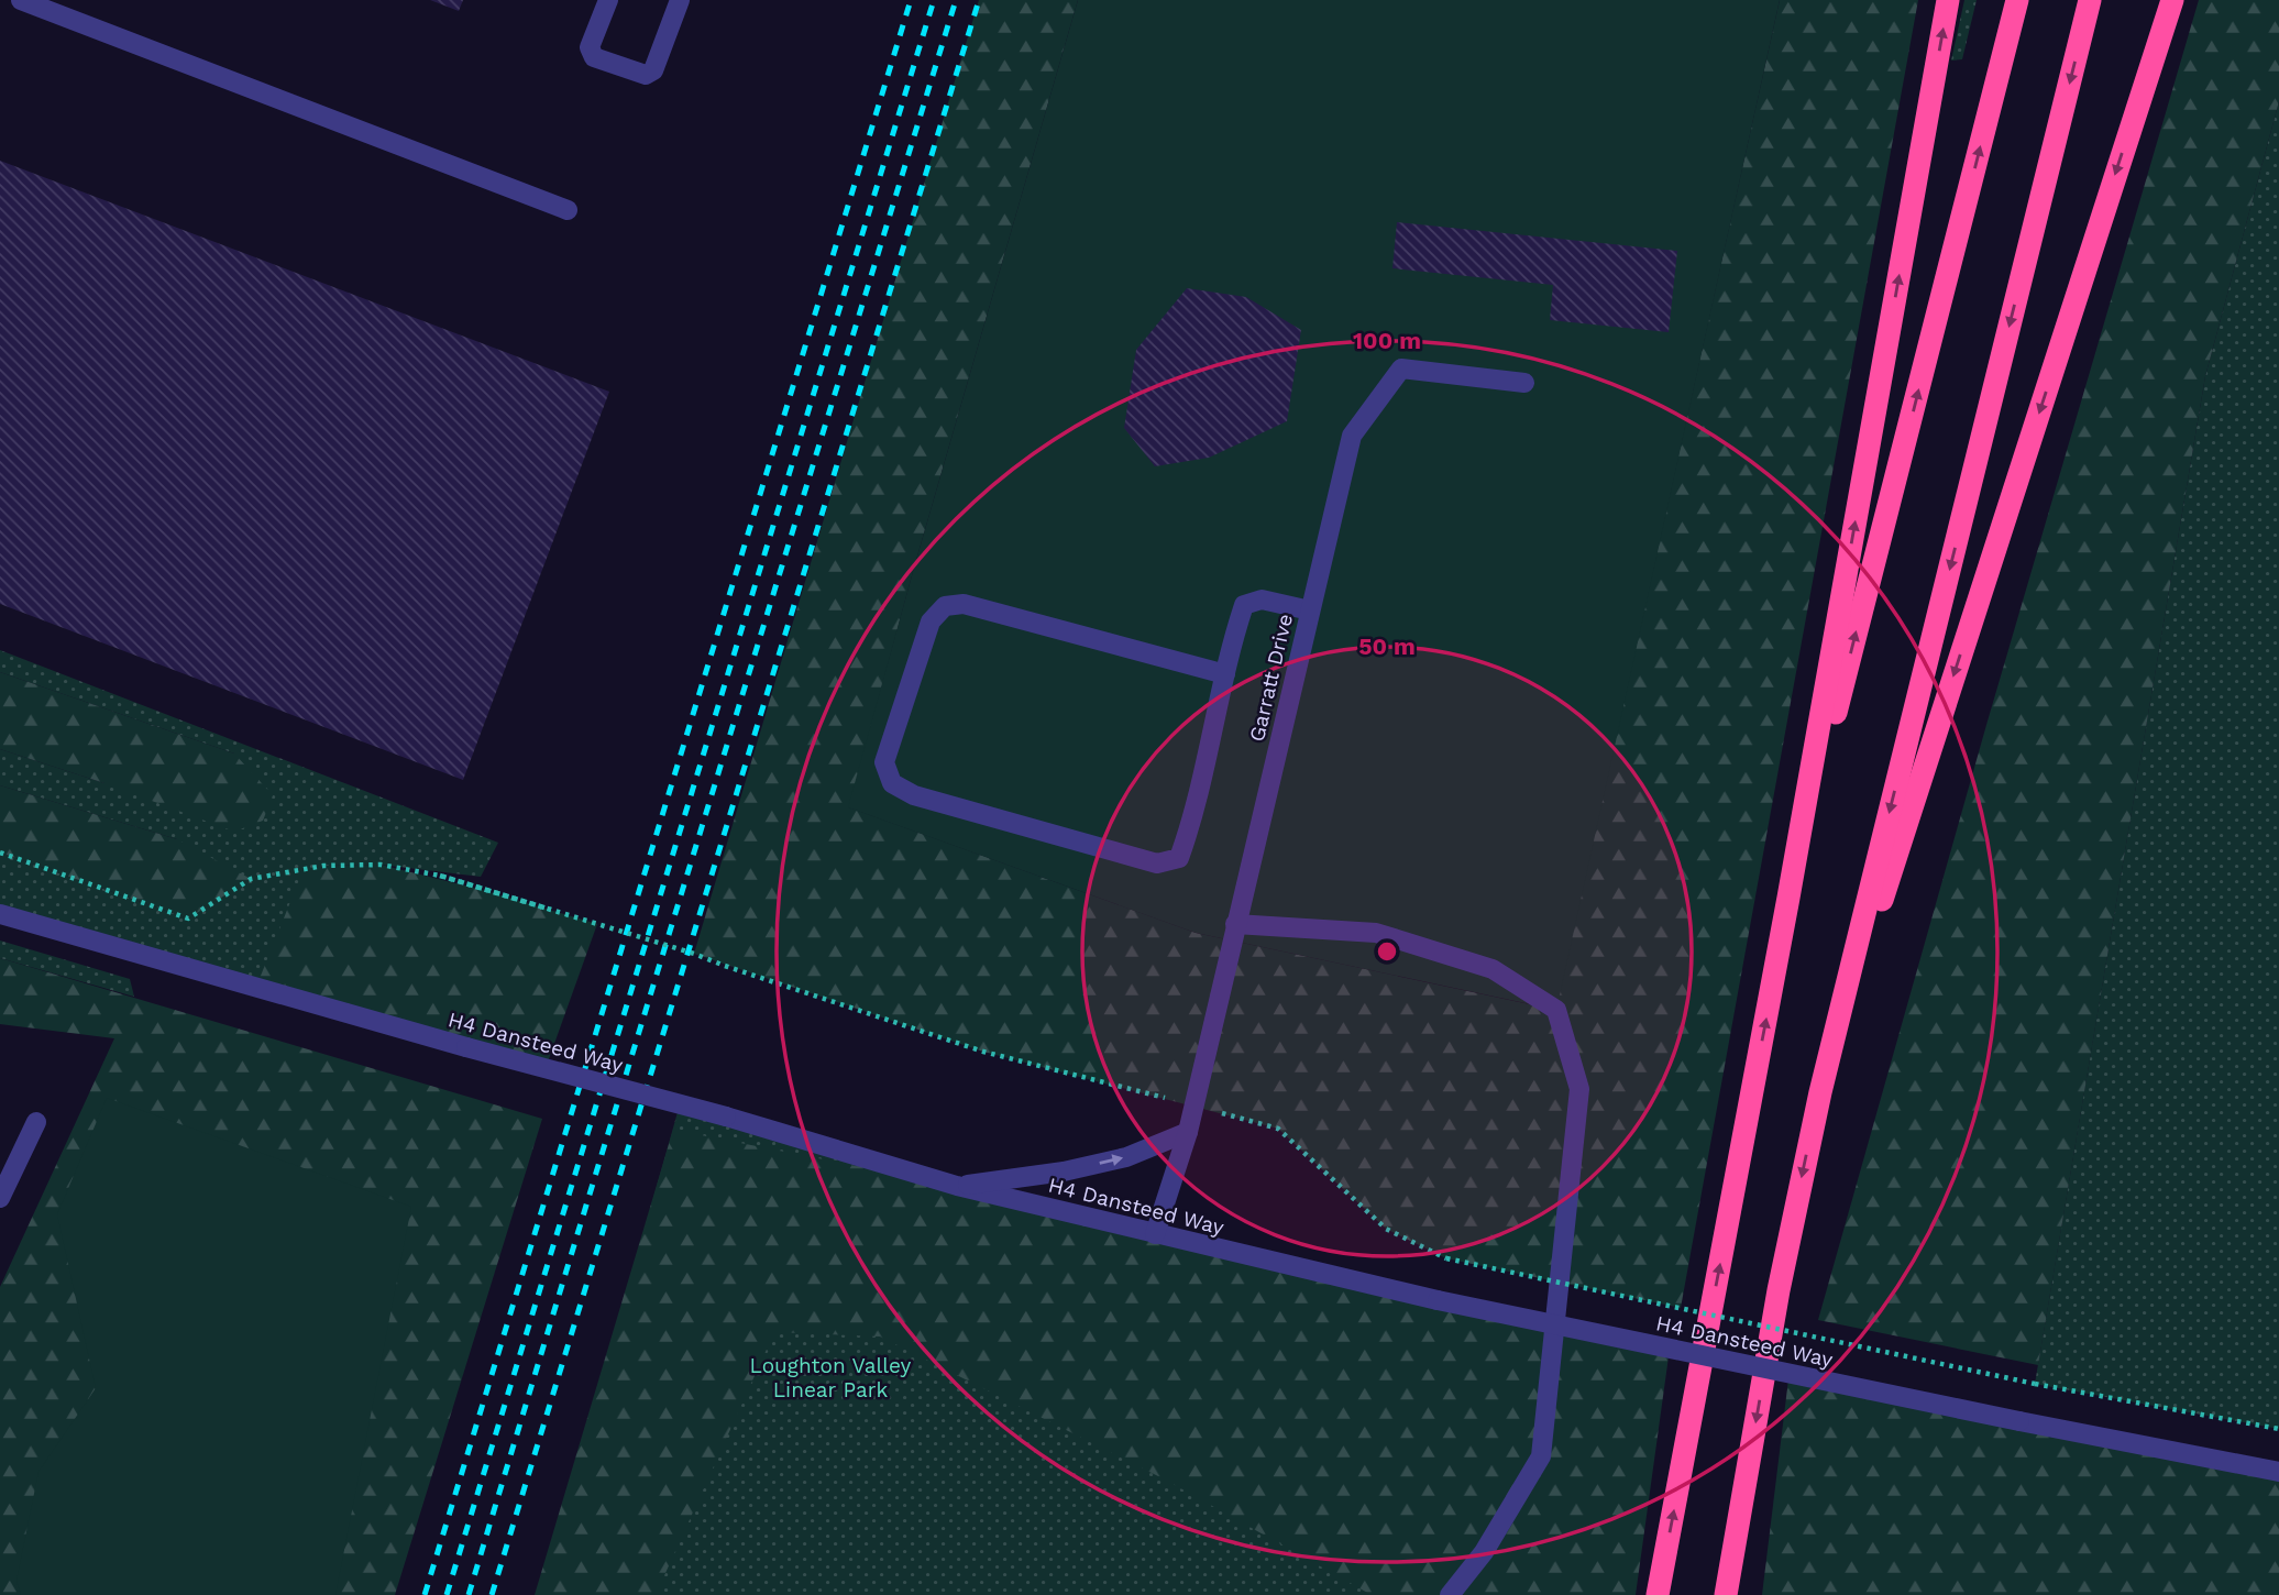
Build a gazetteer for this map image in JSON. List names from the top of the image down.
{
  "streets": {
    "street": ["Garratt Drive", "H4 Dansteed Way"]
  },
  "crossings": [
    ["Garratt Drive", "H4 Dansteed Way"]
  ],
  "parks": ["Loughton Valley Linear Park"],
  "rings": ["100 m", "50 m"]
}
